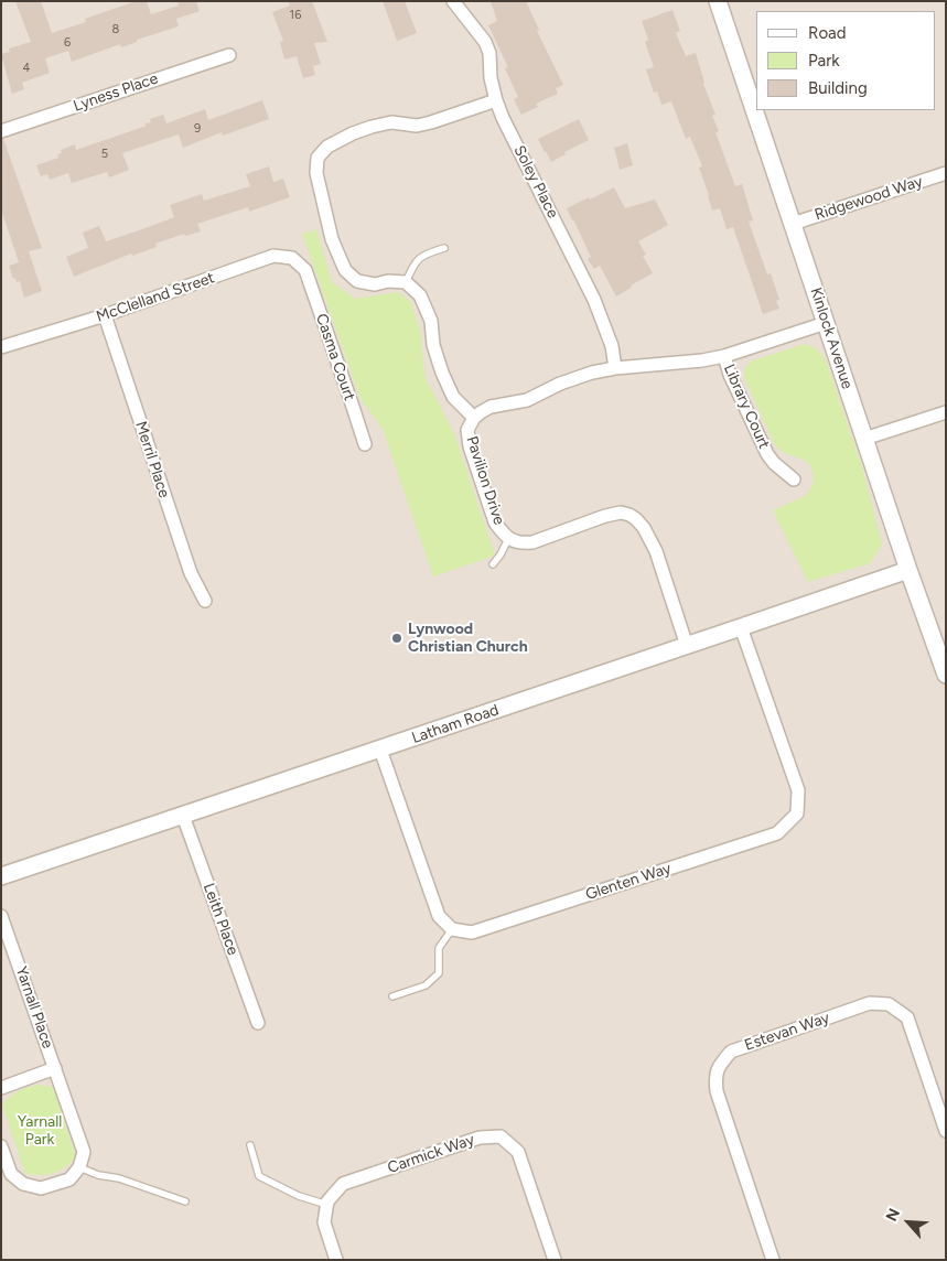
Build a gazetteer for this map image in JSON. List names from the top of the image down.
{
  "streets": {
    "street": [
      "Lyness Place",
      "Soley Place",
      "Ridgewood Way",
      "McClelland Street",
      "Kinlock Avenue",
      "Casma Court",
      "Library Court",
      "Merril Place",
      "Pavilion Drive",
      "Latham Road",
      "Glenten Way",
      "Leith Place",
      "Yarnall Place",
      "Estevan Way",
      "Carmick Way"
    ]
  },
  "crossings": [
    ["Soley Place", "Pavilion Drive"],
    ["Ridgewood Way", "Kinlock Avenue"],
    ["McClelland Street", "Casma Court"],
    ["McClelland Street", "Merril Place"],
    ["Kinlock Avenue", "Pavilion Drive"],
    ["Kinlock Avenue", "Latham Road"],
    ["Library Court", "Pavilion Drive"],
    ["Pavilion Drive", "Latham Road"],
    ["Latham Road", "Glenten Way"],
    ["Latham Road", "Leith Place"]
  ],
  "parks": ["Yarnall Park"],
  "places": ["Lynwood Christian Church"],
  "house_numbers": [
    "16",
    "8",
    "6",
    "4",
    "9",
    "5"
  ],
  "legend": ["Road", "Park", "Building"],
  "north": "top left"
}
